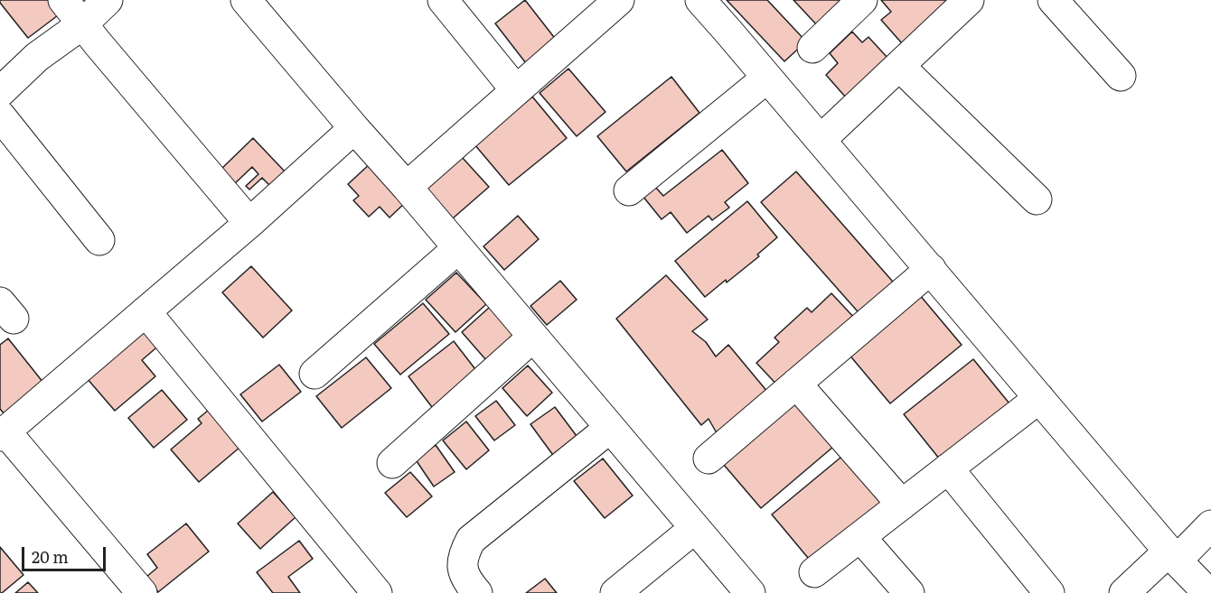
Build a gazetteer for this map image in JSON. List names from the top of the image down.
{
  "scale_bar": "20 m"
}
